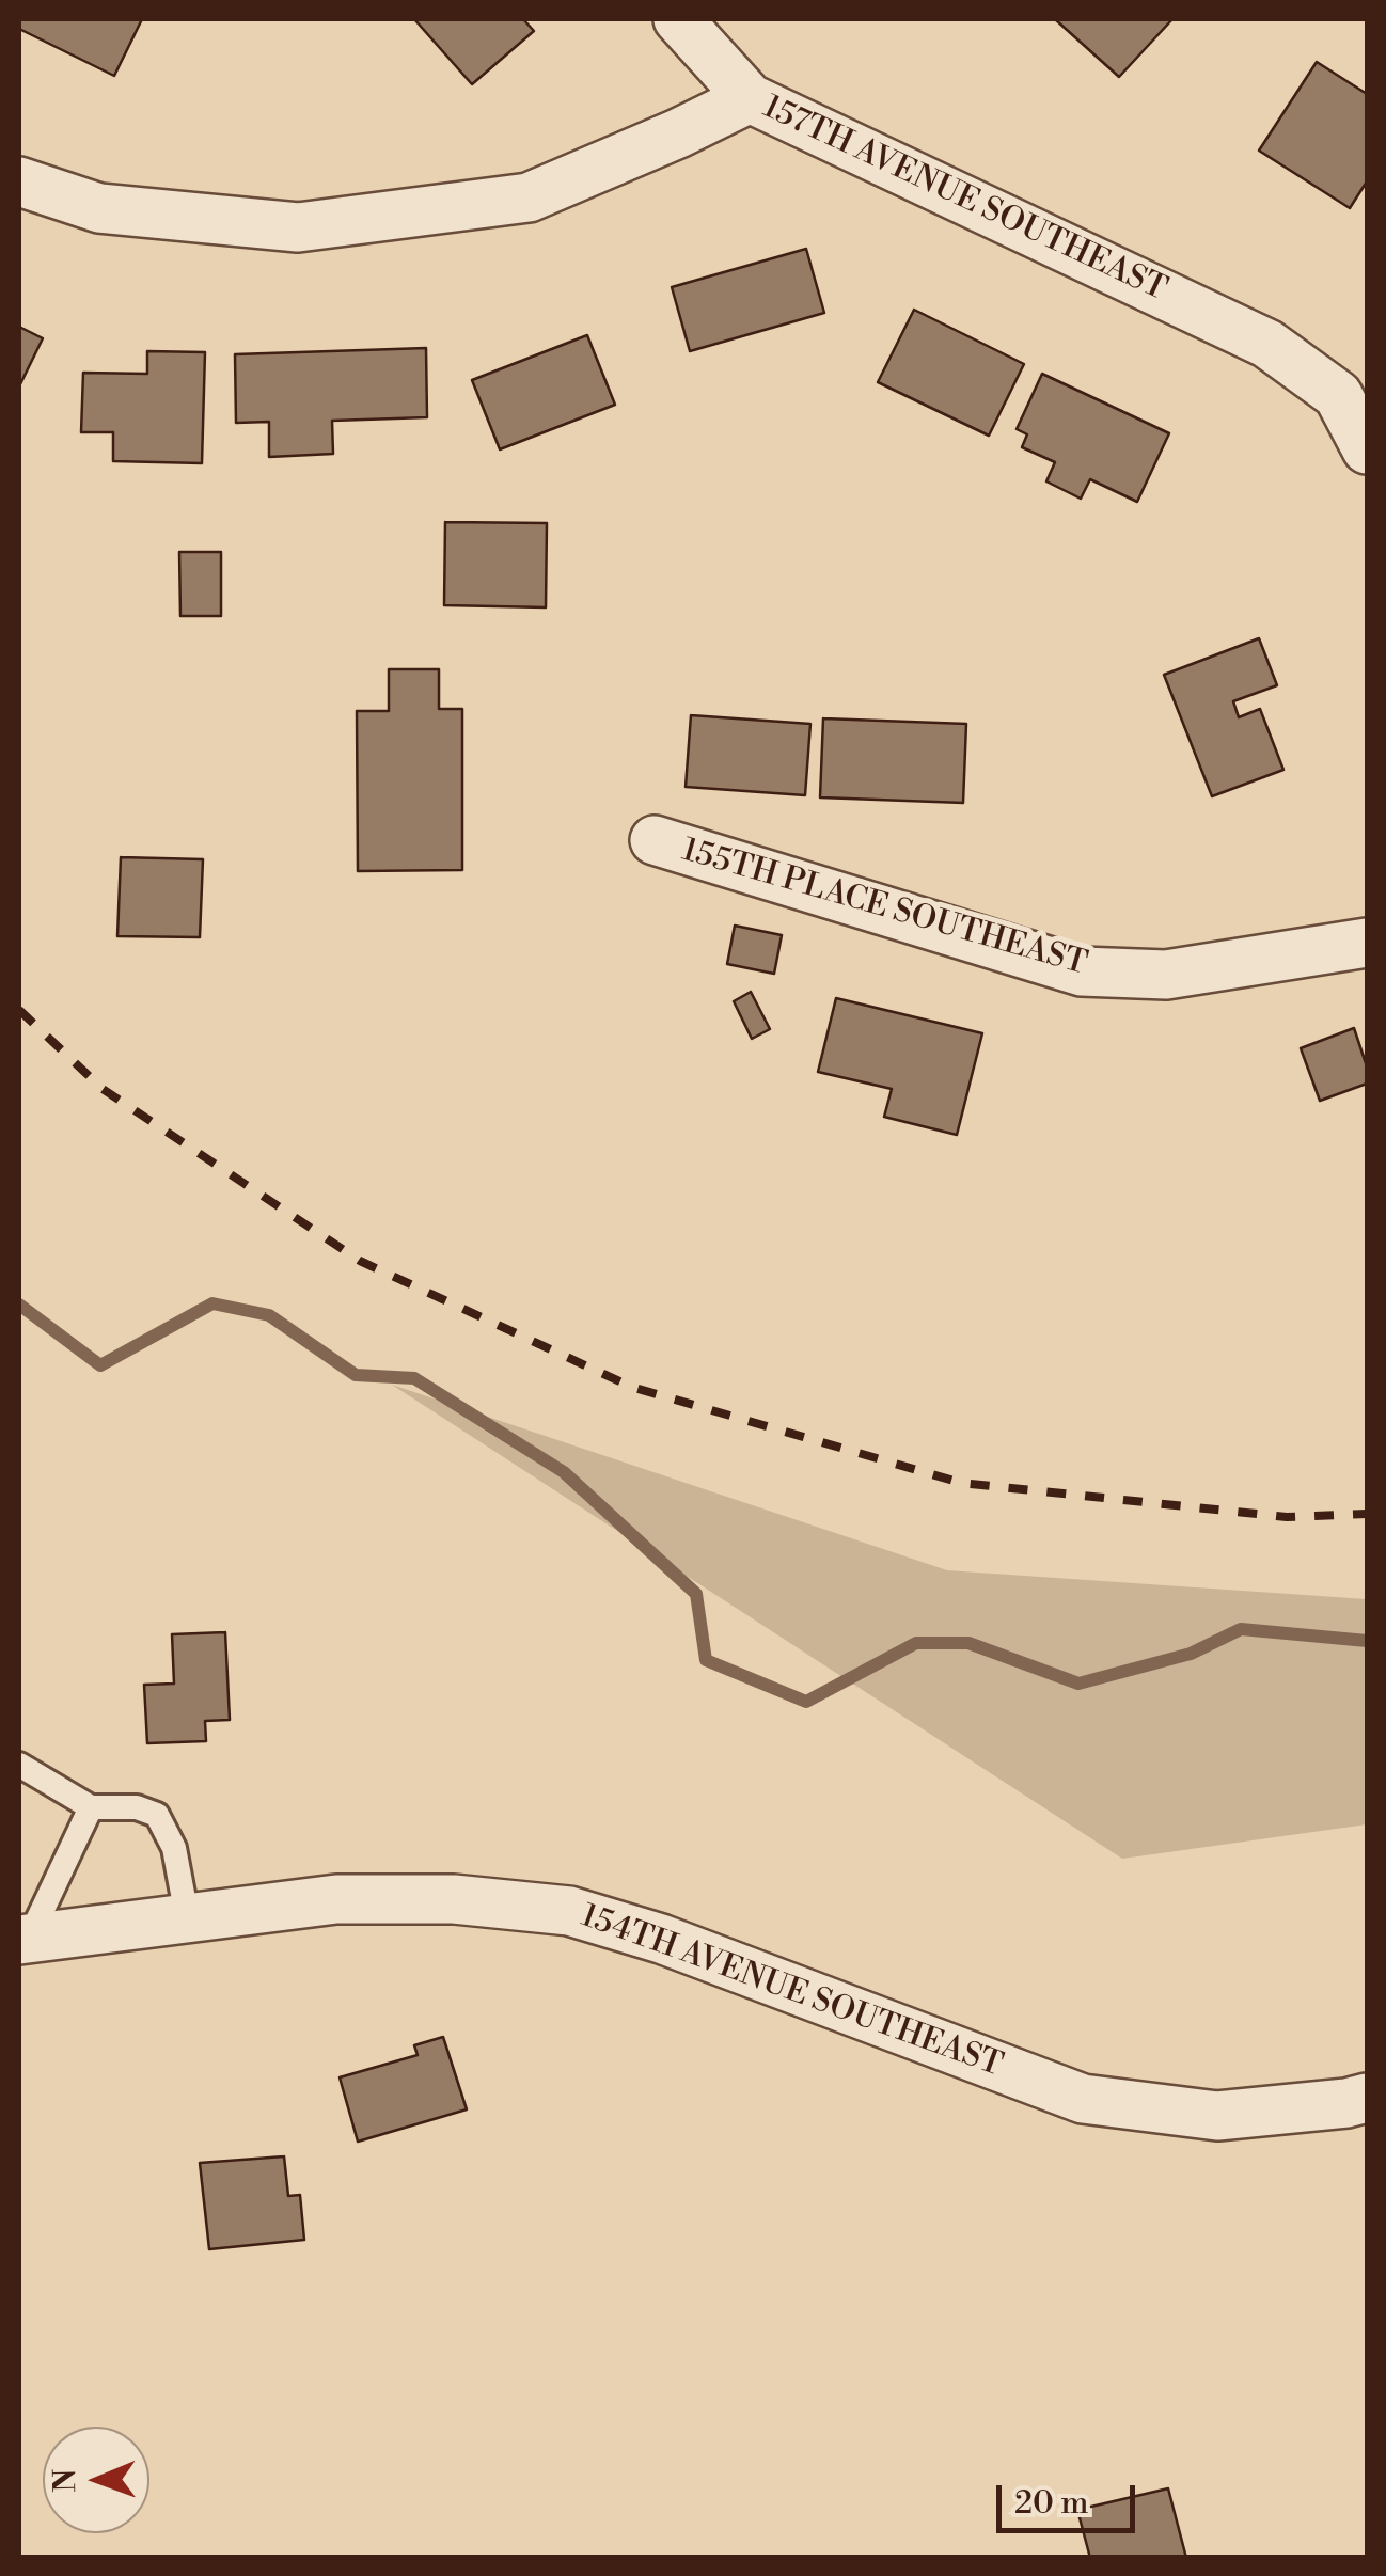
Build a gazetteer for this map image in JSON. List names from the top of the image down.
{
  "streets": {
    "street": ["157TH AVENUE SOUTHEAST", "155TH PLACE SOUTHEAST", "154TH AVENUE SOUTHEAST"]
  },
  "scale_bar": "20 m",
  "north": "left"
}
